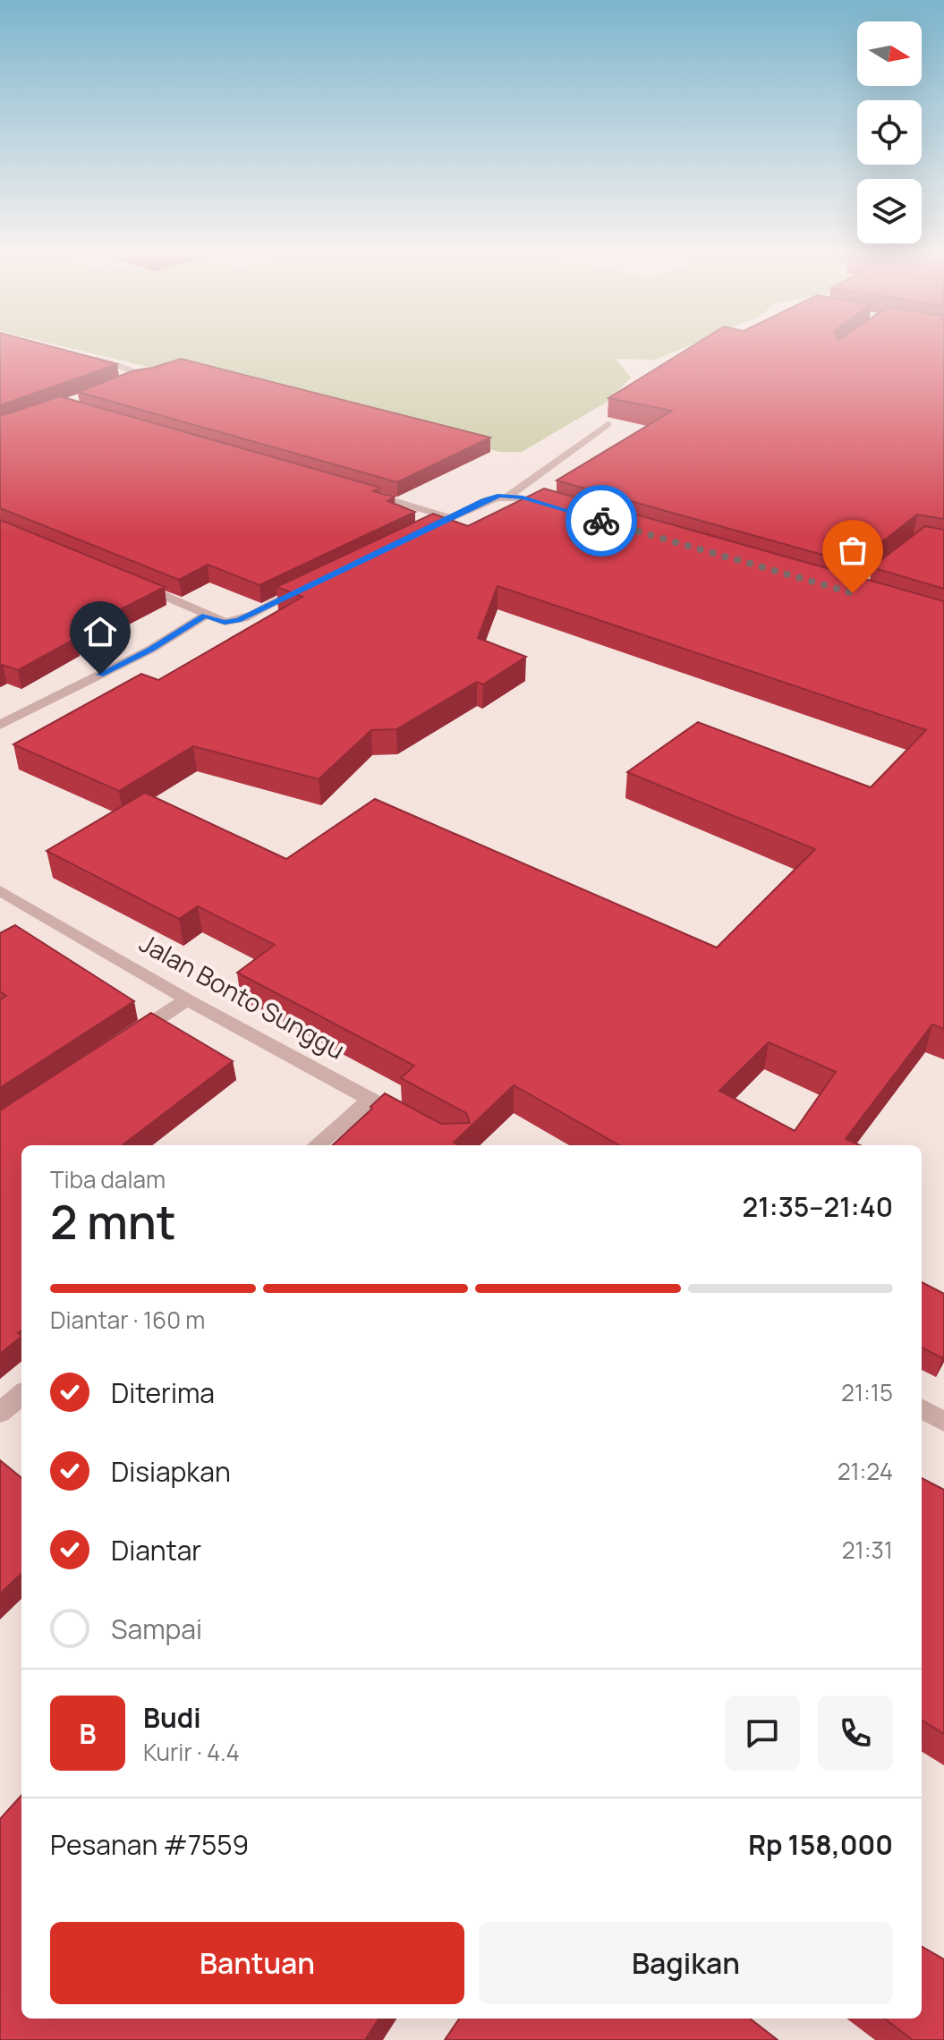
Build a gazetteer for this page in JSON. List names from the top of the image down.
{
  "streets": {
    "street": ["Jalan Bonto Sunggu"]
  },
  "north": "right",
  "page": {
    "heading": ["2 mnt", "Tiba dalam", "21:35–21:40"],
    "panel": [
      "Budi",
      "Kurir · 4.4",
      "Pesanan #7559",
      "Rp 158,000"
    ],
    "bar": "Diantar · 160 m",
    "list": [
      ["Diterima", "21:15"],
      ["Disiapkan", "21:24"],
      ["Diantar", "21:31"],
      "Sampai"
    ],
    "round": "B",
    "buttons": ["Bantuan", "Bagikan"]
  }
}
